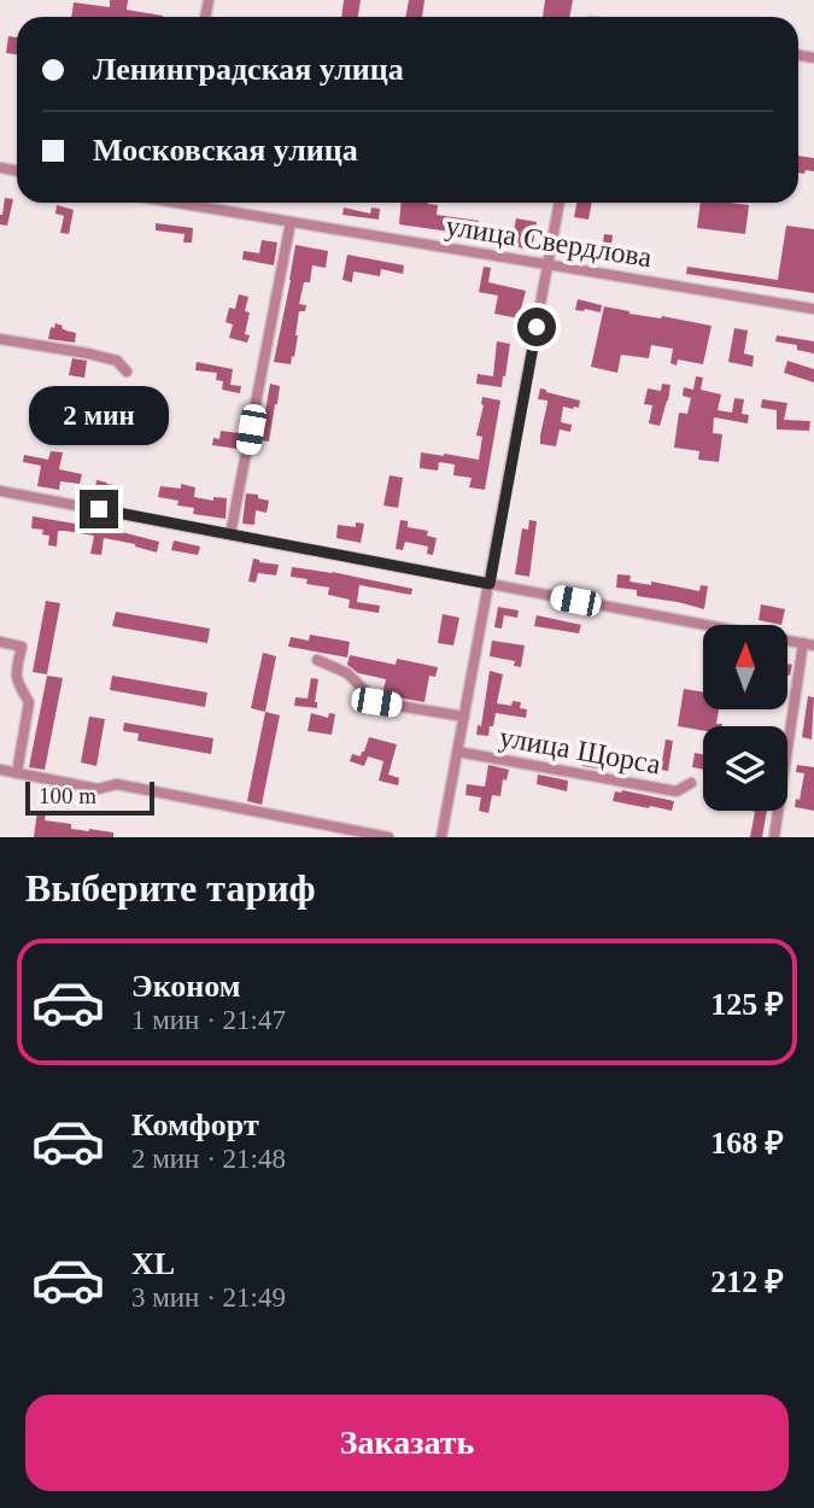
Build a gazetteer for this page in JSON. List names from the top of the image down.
{
  "streets": {
    "street": ["улица Свердлова", "улица Щорса"]
  },
  "scale_bar": "100 m",
  "north": "top",
  "page": {
    "banner": ["Ленинградская улица", "Московская улица"],
    "bubble": "2 мин",
    "scale": "100 m",
    "heading": "Выберите тариф",
    "list": [
      {
        "name": "Эконом",
        "note": "1 мин · 21:47",
        "value": "125 ₽"
      },
      {
        "name": "Комфорт",
        "note": "2 мин · 21:48",
        "value": "168 ₽"
      },
      {
        "name": "XL",
        "note": "3 мин · 21:49",
        "value": "212 ₽"
      }
    ],
    "buttons": "Заказать"
  }
}
